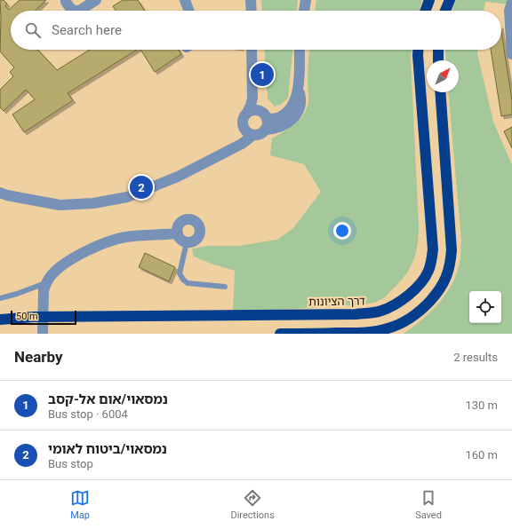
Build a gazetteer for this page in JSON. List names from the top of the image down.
{
  "streets": {
    "highway": ["דרך הציונות"]
  },
  "scale_bar": "50 m",
  "north": "top right",
  "page": {
    "search": "Search here",
    "pins": ["1", "2"],
    "scale": "50 m",
    "heading": ["Nearby", "2 results"],
    "list": [
      {
        "mark": "1",
        "name": "נמסאוי/אום אל-קסב",
        "note": "Bus stop · 6004",
        "value": "130 m"
      },
      {
        "mark": "2",
        "name": "נמסאוי/ביטוח לאומי",
        "note": "Bus stop",
        "value": "160 m"
      }
    ],
    "nav": ["Map", "Directions", "Saved"]
  }
}
